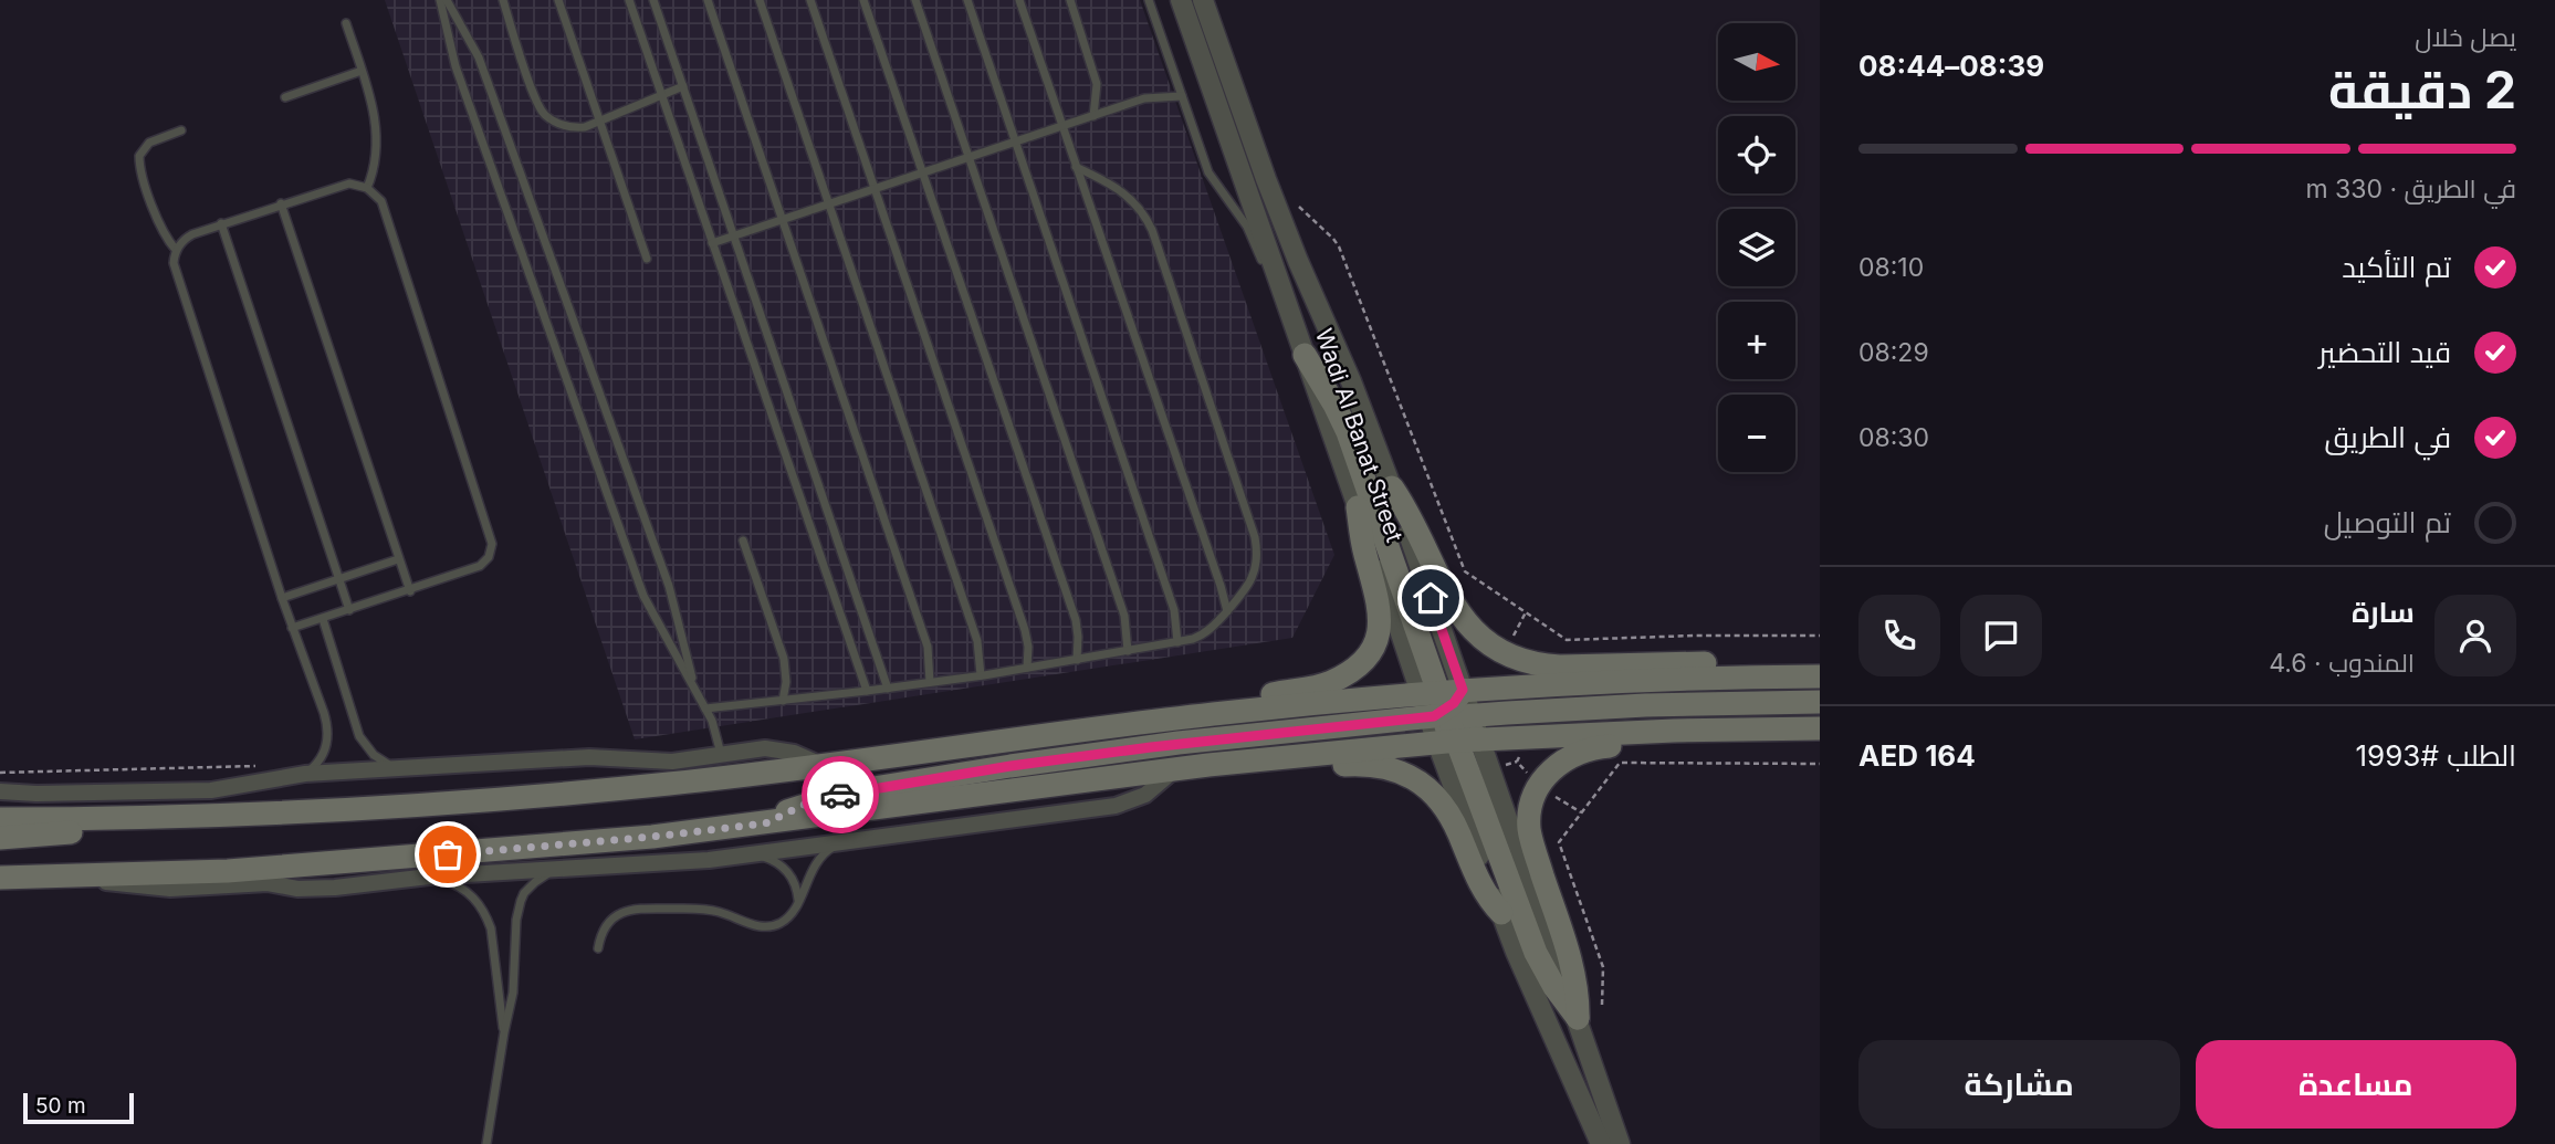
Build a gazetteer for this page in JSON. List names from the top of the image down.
{
  "streets": {
    "street": ["Wadi Al Banat Street"]
  },
  "scale_bar": "50 m",
  "north": "right",
  "page": {
    "heading": ["2 دقيقة", "يصل خلال", "08:39–08:44"],
    "panel": [
      "سارة",
      "المندوب · 4.6",
      "الطلب #1993",
      "AED 164"
    ],
    "map_buttons": ["+", "−"],
    "bar": "في الطريق · 330 m",
    "list": [
      ["تم التأكيد", "08:10"],
      ["قيد التحضير", "08:29"],
      ["في الطريق", "08:30"],
      "تم التوصيل"
    ],
    "buttons": ["مساعدة", "مشاركة"],
    "scale": "50 m"
  }
}
